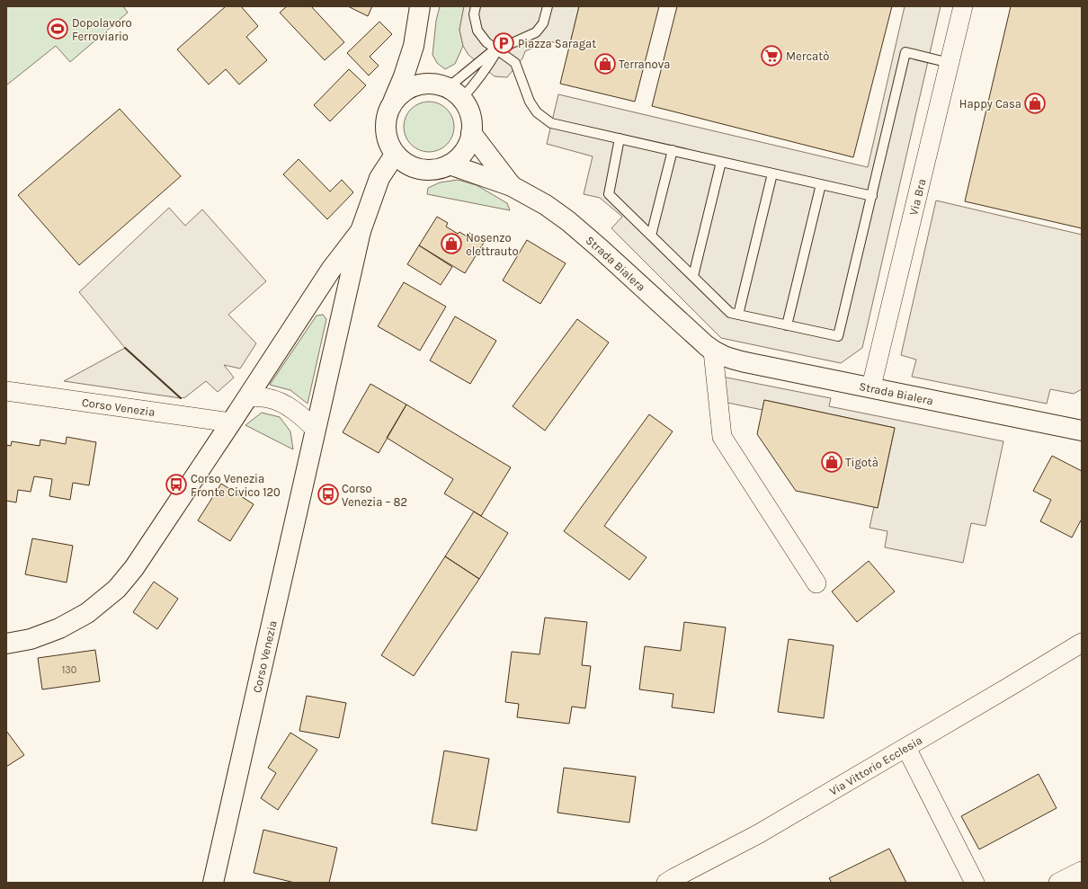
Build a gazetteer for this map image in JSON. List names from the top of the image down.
{
  "streets": {
    "street": [
      "Via Bra",
      "Strada Bialera",
      "Corso Venezia",
      "Via Vittorio Ecclesia"
    ]
  },
  "crossings": [
    ["Via Bra", "Strada Bialera"],
    ["Strada Bialera", "Corso Venezia"]
  ],
  "places": {
    "sports": ["Dopolavoro Ferroviario"],
    "parking": ["Piazza Saragat"],
    "supermarket": ["Mercatò"],
    "shop": [
      "Terranova",
      "Happy Casa",
      "Nosenzo elettrauto",
      "Tigotà"
    ],
    "bus stop": ["Corso Venezia Fronte Civico 120", "Corso Venezia – 82"]
  },
  "house_numbers": ["130"]
}
